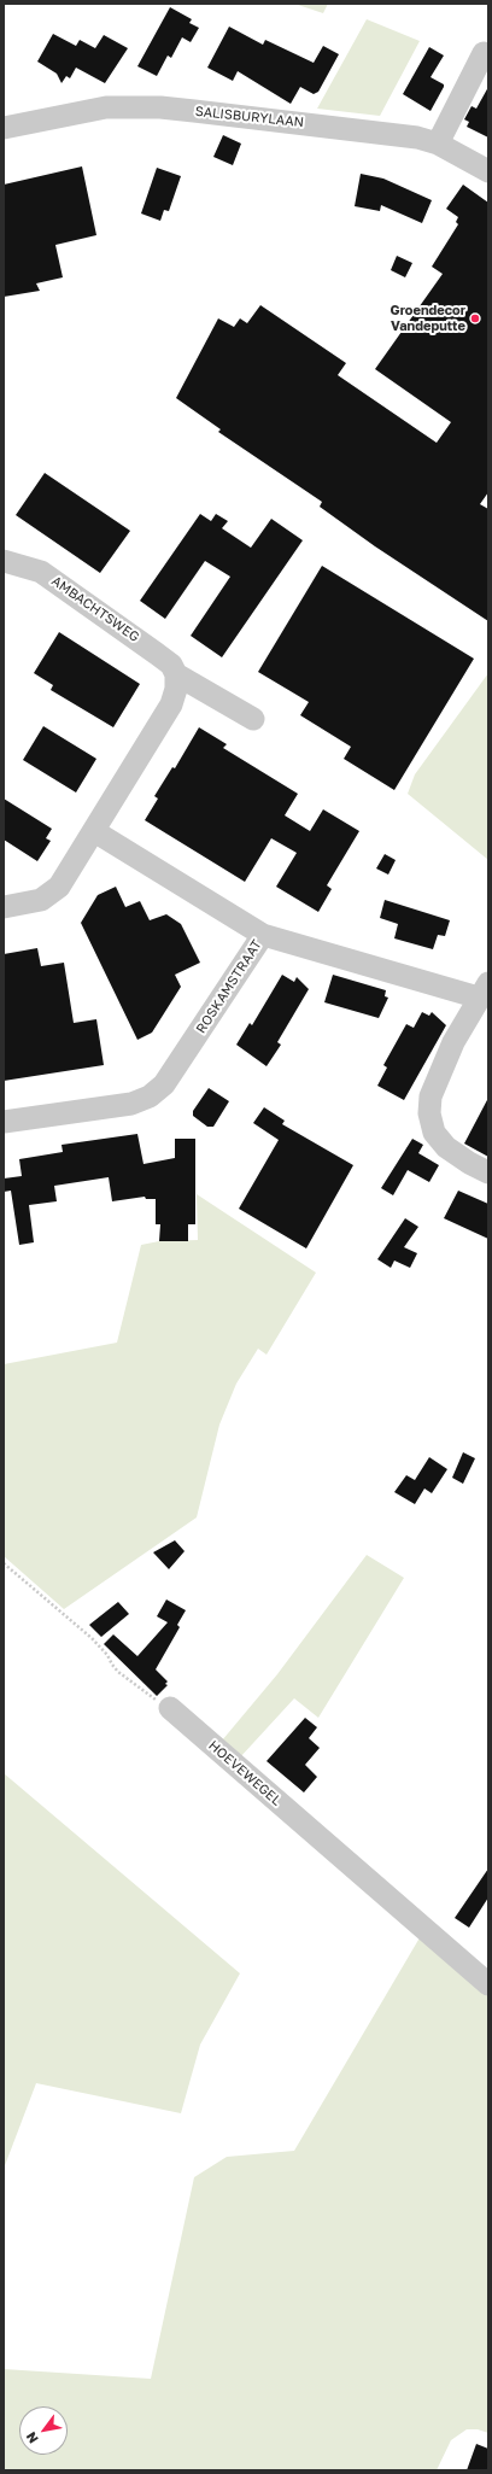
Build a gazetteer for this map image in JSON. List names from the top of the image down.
{
  "streets": {
    "street": [
      "SALISBURYLAAN",
      "AMBACHTSWEG",
      "ROSKAMSTRAAT",
      "HOEVEWEGEL"
    ]
  },
  "places": ["Groendecor Vandeputte"],
  "north": "bottom left"
}
